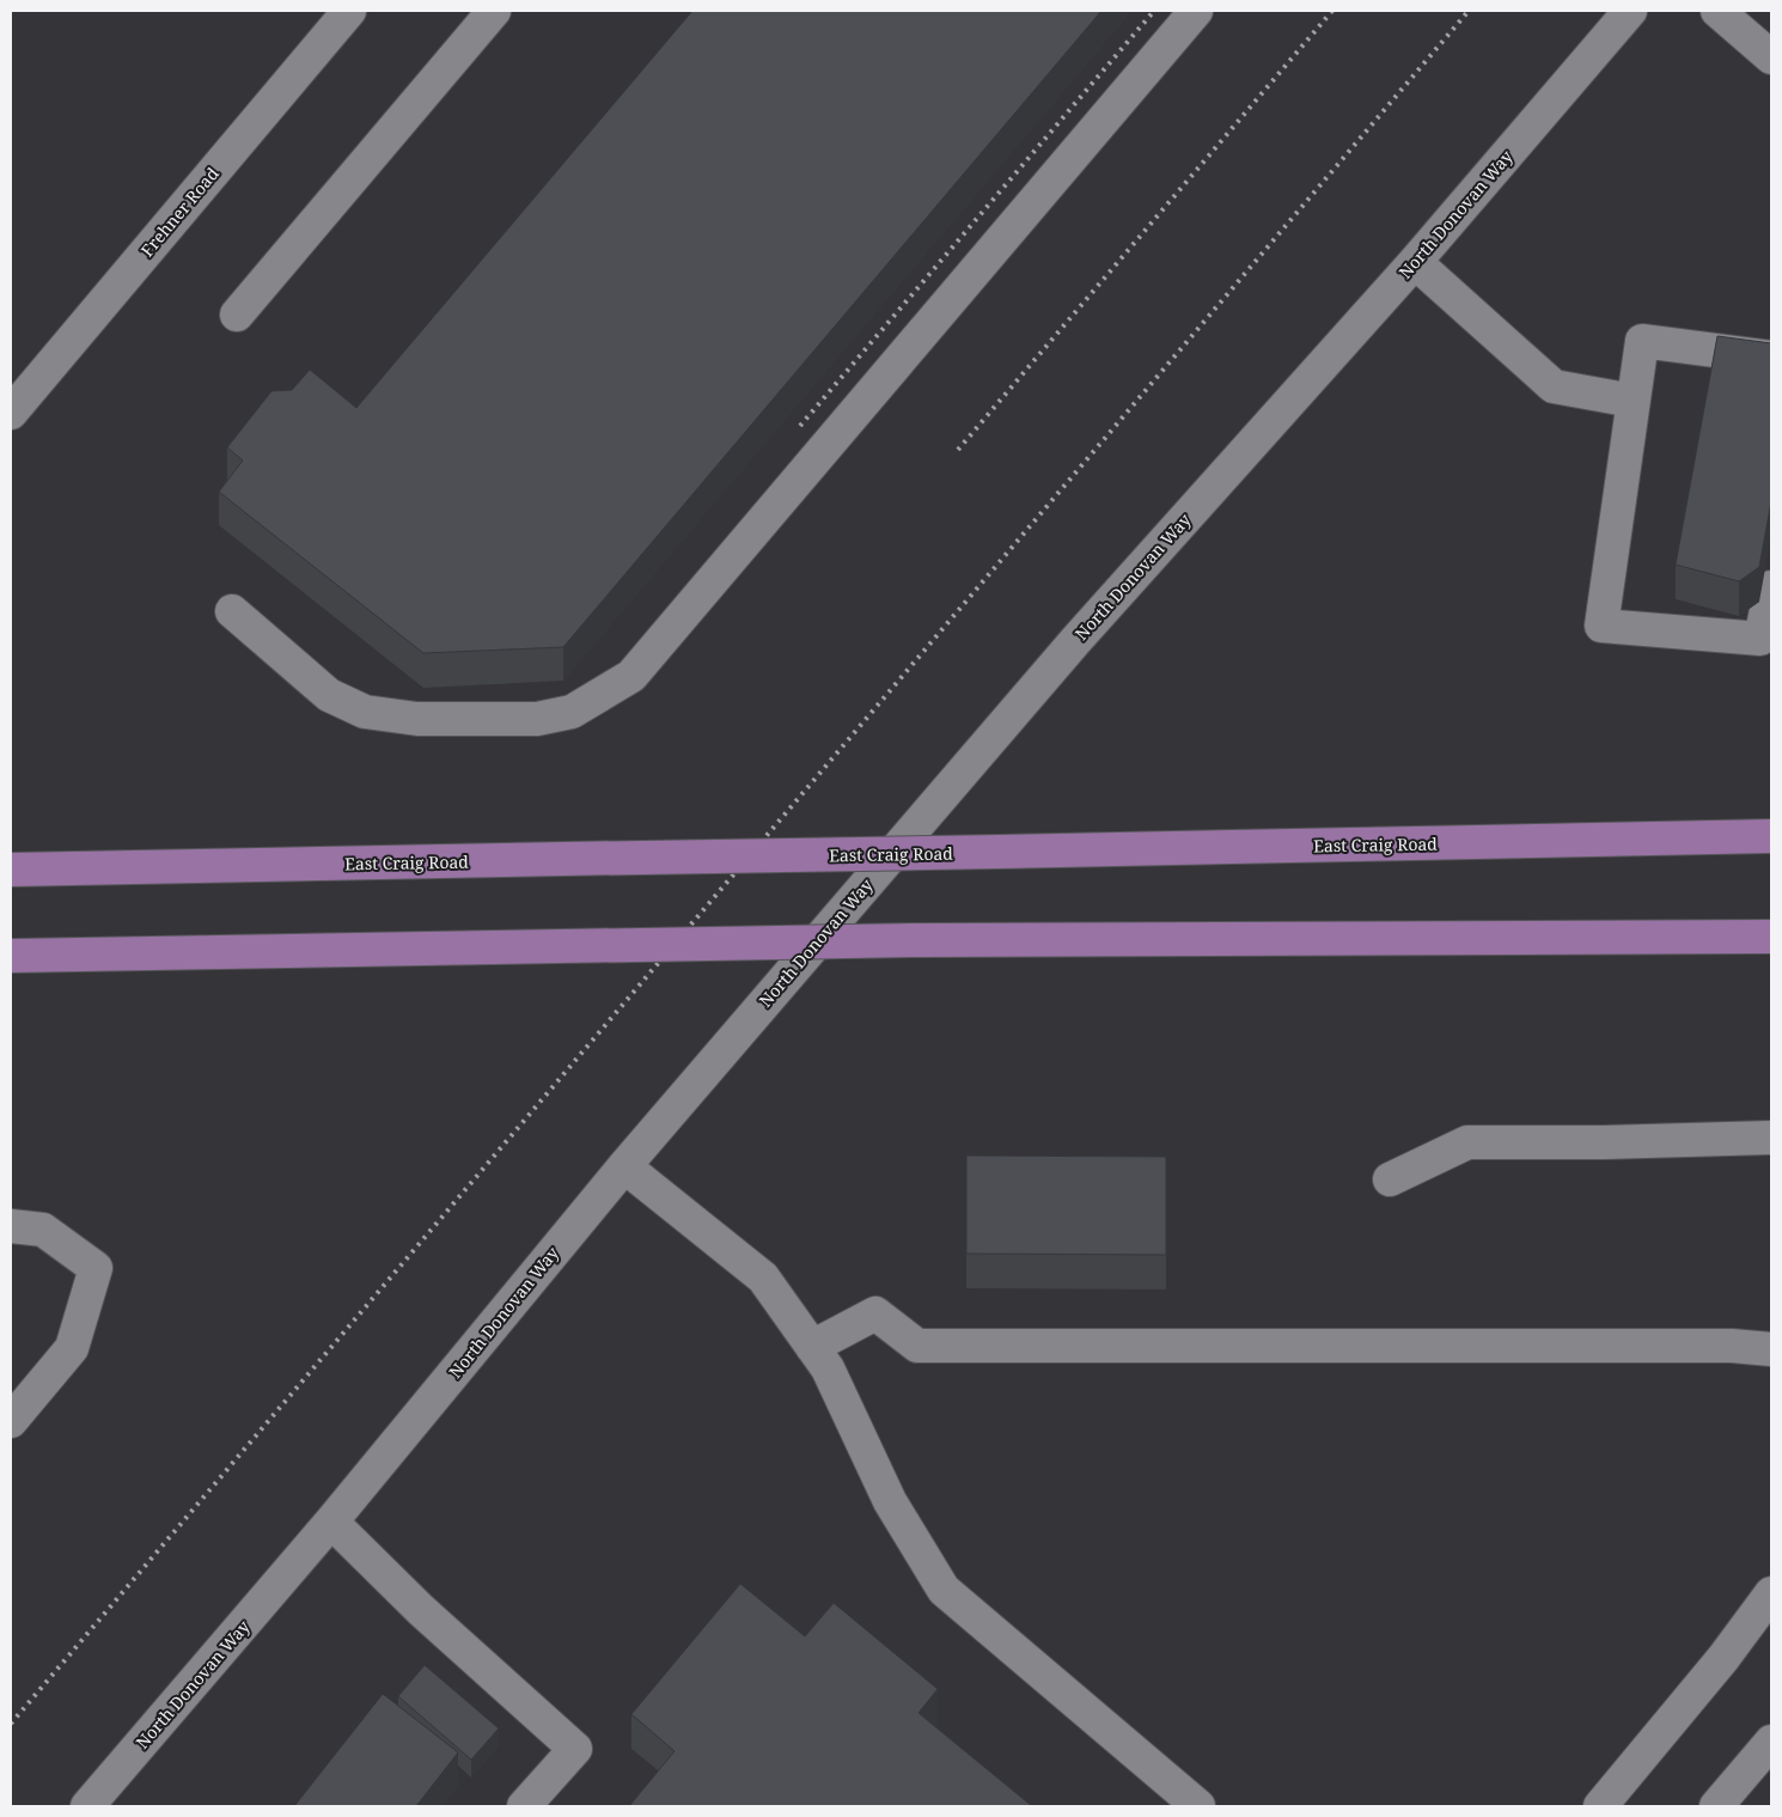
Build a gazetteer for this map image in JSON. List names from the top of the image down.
{
  "streets": {
    "main road": ["East Craig Road"],
    "street": ["Frehner Road", "North Donovan Way"]
  }
}
